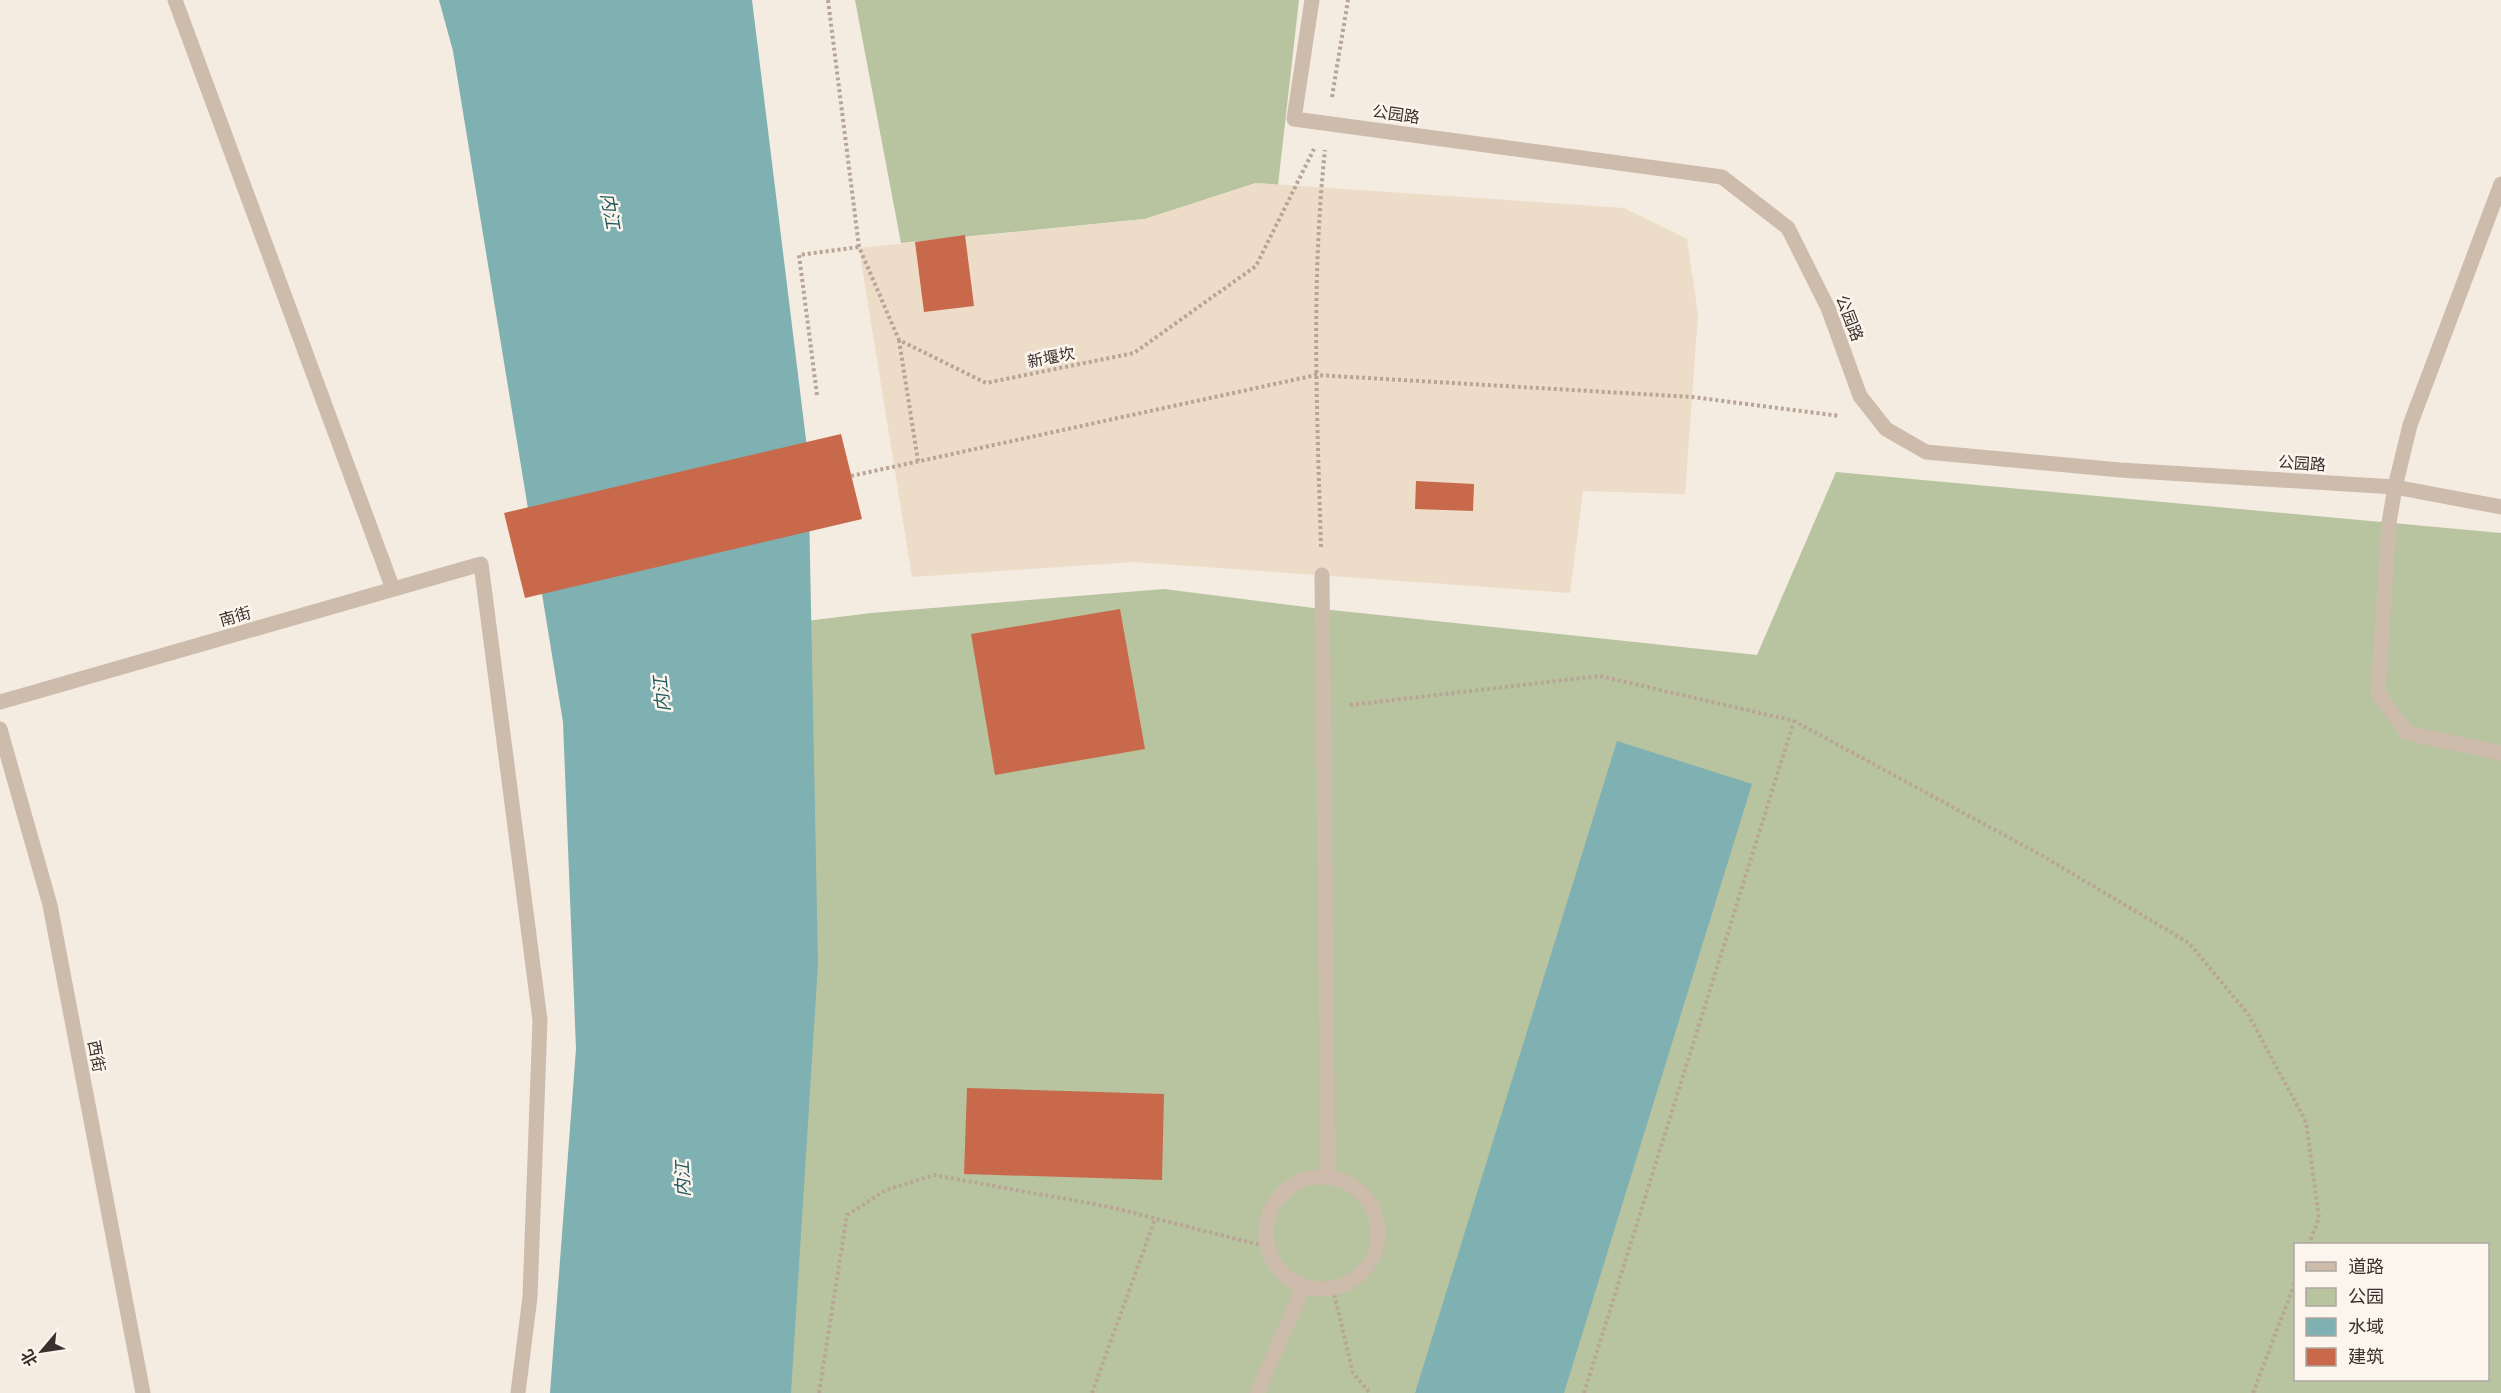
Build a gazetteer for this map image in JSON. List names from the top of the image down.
{
  "streets": {
    "street": ["公园路", "南街", "西街"],
    "path": ["新堰坎"]
  },
  "crossings": [
    ["公园路", "新堰坎"]
  ],
  "water": ["内江"],
  "legend": [
    "道路",
    "公园",
    "水域",
    "建筑"
  ],
  "north": "bottom left"
}
